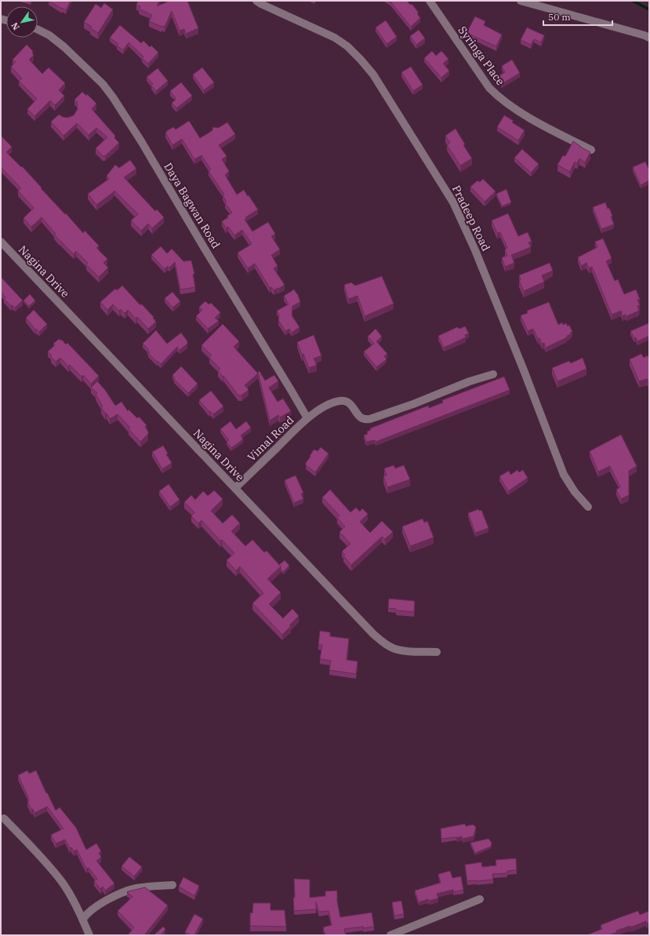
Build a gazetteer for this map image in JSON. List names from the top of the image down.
{
  "streets": {
    "street": [
      "Syringa Place",
      "Daya Bagwan Road",
      "Pradeep Road",
      "Nagina Drive",
      "Vimal Road"
    ]
  },
  "crossings": [
    ["Daya Bagwan Road", "Vimal Road"],
    ["Nagina Drive", "Vimal Road"]
  ],
  "scale_bar": "50 m",
  "north": "bottom left"
}
